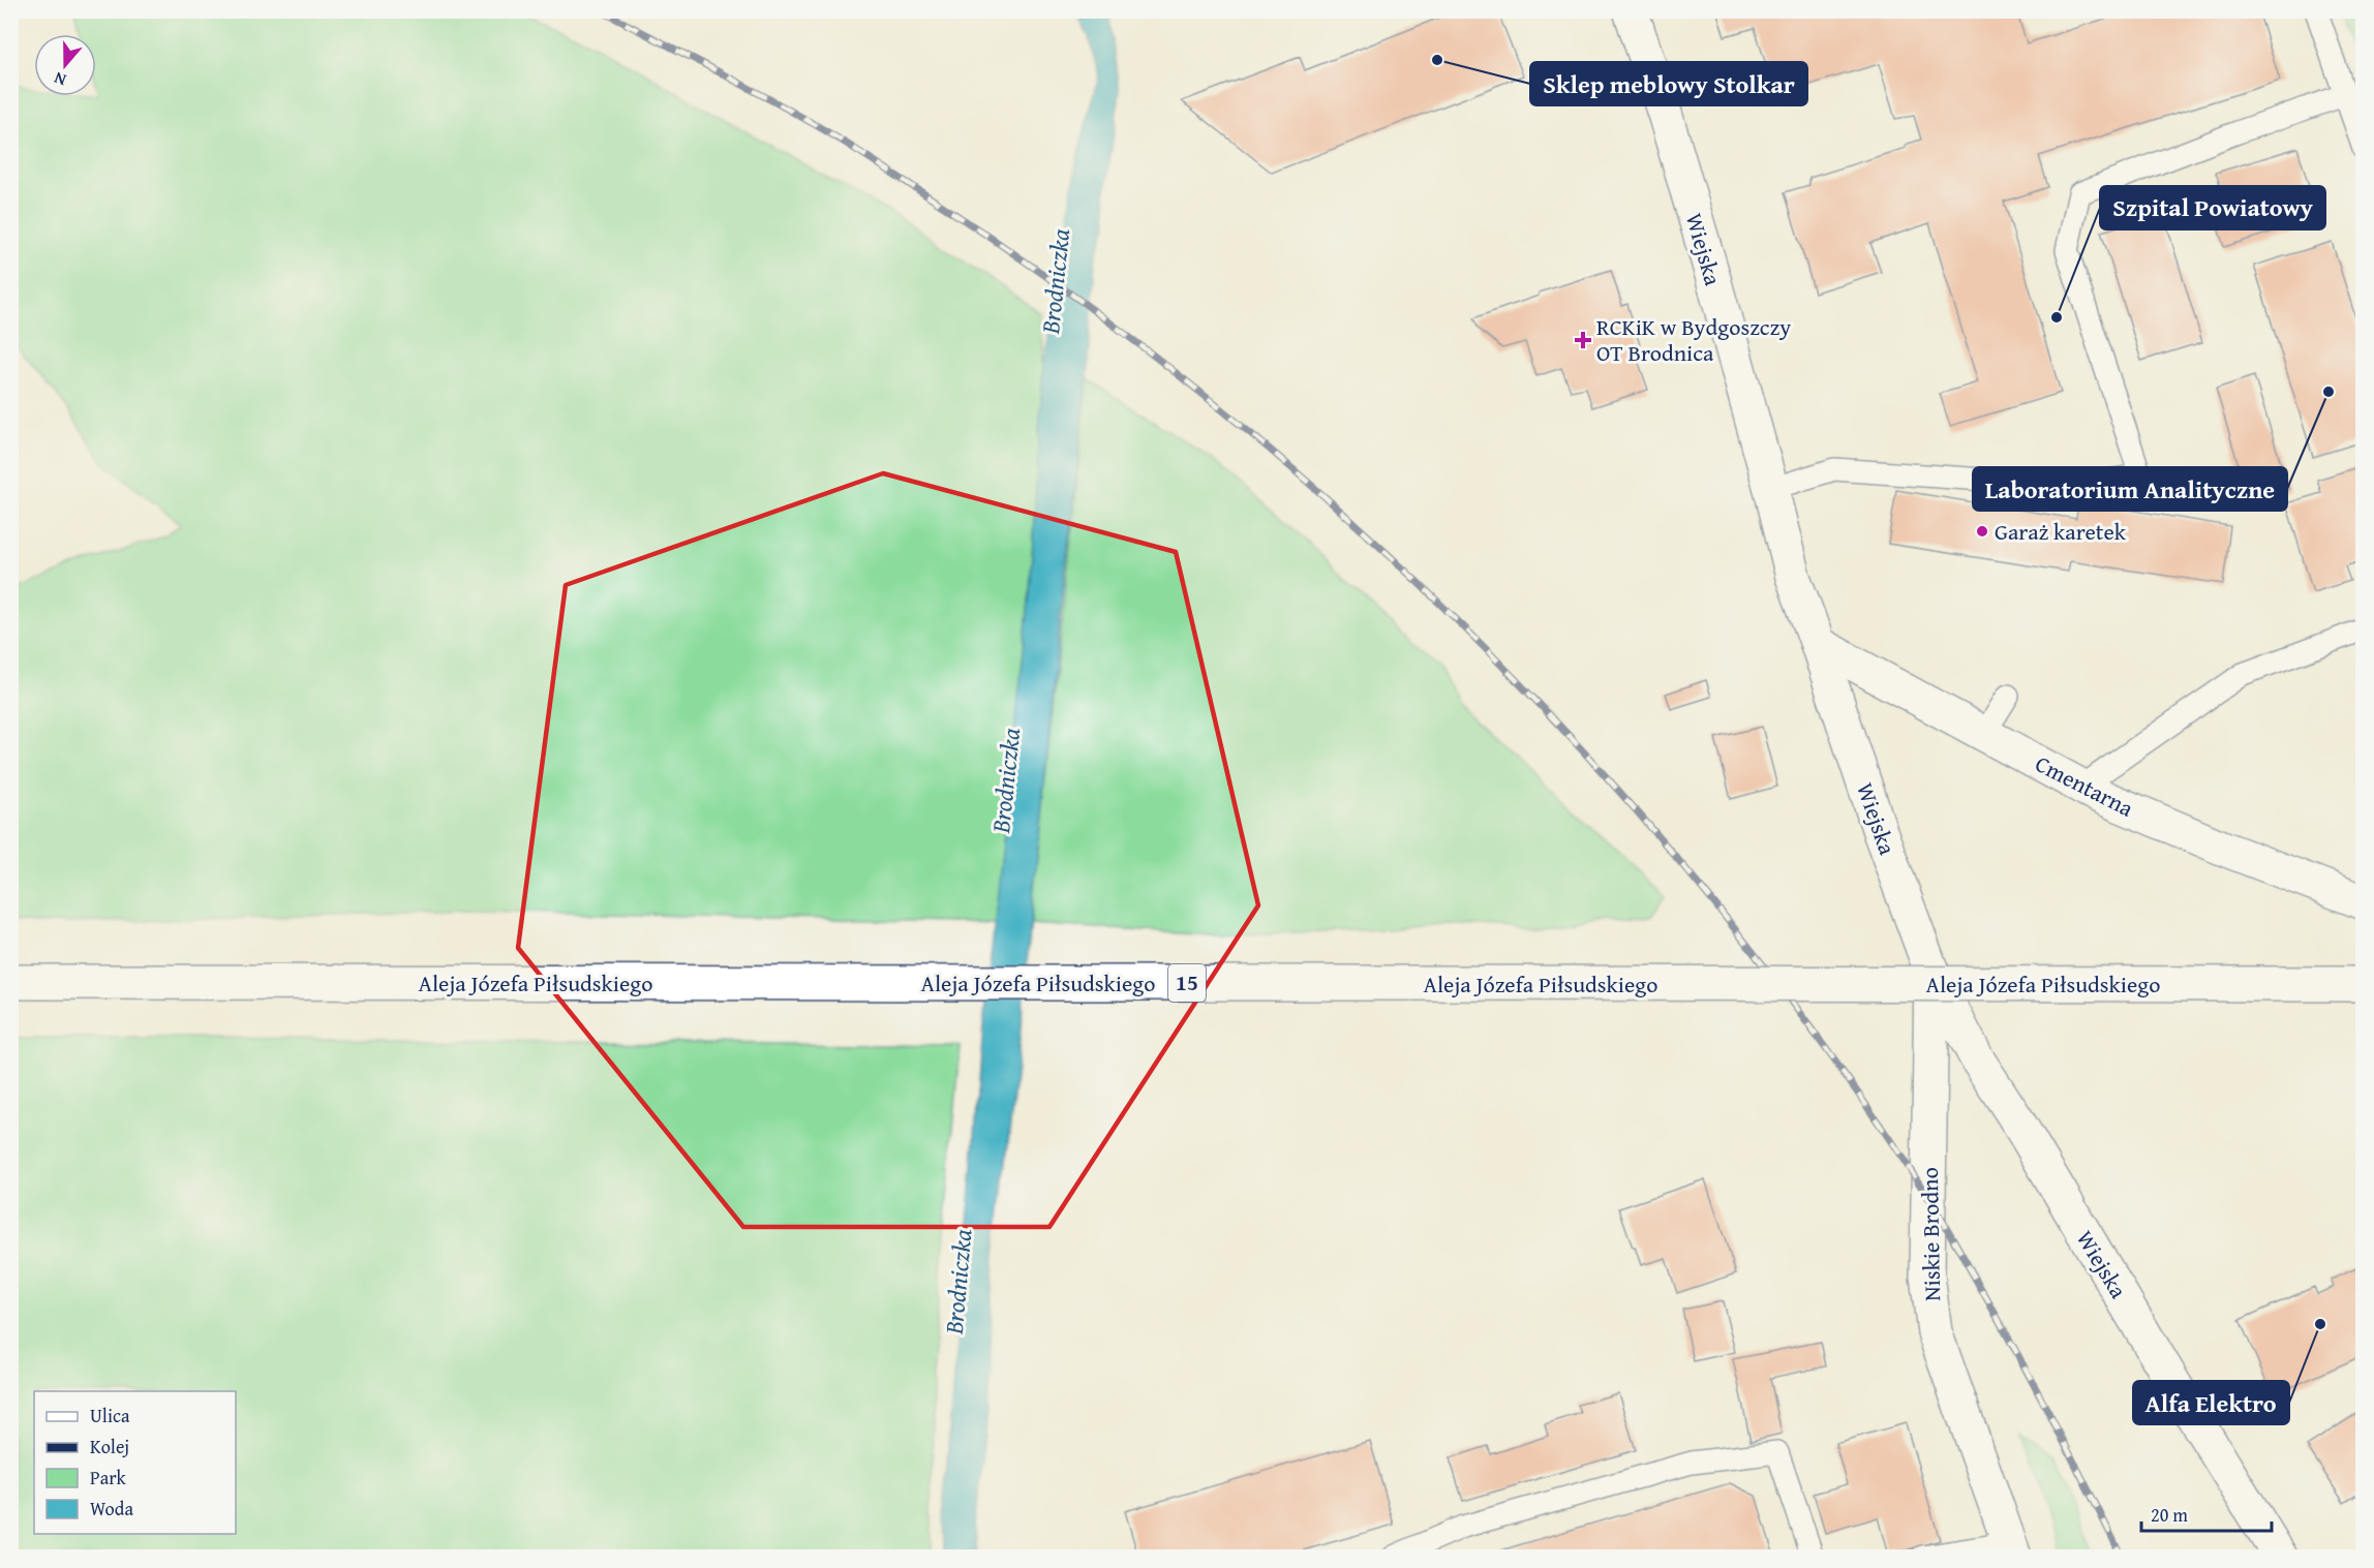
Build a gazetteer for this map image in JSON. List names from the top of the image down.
{
  "streets": {
    "street": [
      "Wiejska",
      "Cmentarna",
      "Aleja Józefa Piłsudskiego",
      "15",
      "Niskie Brodno"
    ]
  },
  "crossings": [
    ["Wiejska", "Cmentarna"],
    ["Wiejska", "Niskie Brodno"]
  ],
  "water": ["Brodniczka"],
  "places": {
    "other": [
      "Sklep meblowy Stolkar",
      "Szpital Powiatowy",
      "Laboratorium Analityczne",
      "Garaż karetek",
      "Alfa Elektro"
    ],
    "health": ["RCKiK w Bydgoszczy OT Brodnica"]
  },
  "legend": [
    "Ulica",
    "Kolej",
    "Park",
    "Woda"
  ],
  "scale_bar": "20 m",
  "north": "bottom"
}
